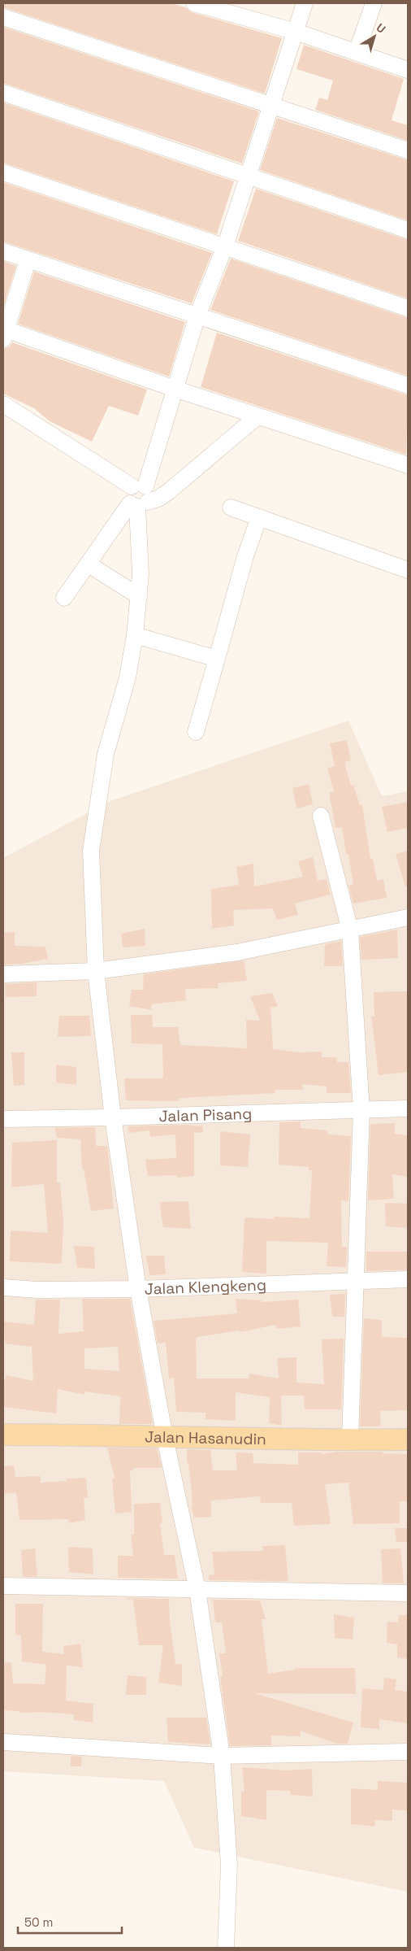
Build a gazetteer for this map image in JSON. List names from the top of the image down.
{
  "streets": {
    "main road": ["Jalan Hasanudin"],
    "street": ["Jalan Pisang", "Jalan Klengkeng"]
  },
  "scale_bar": "50 m",
  "north": "top right"
}
